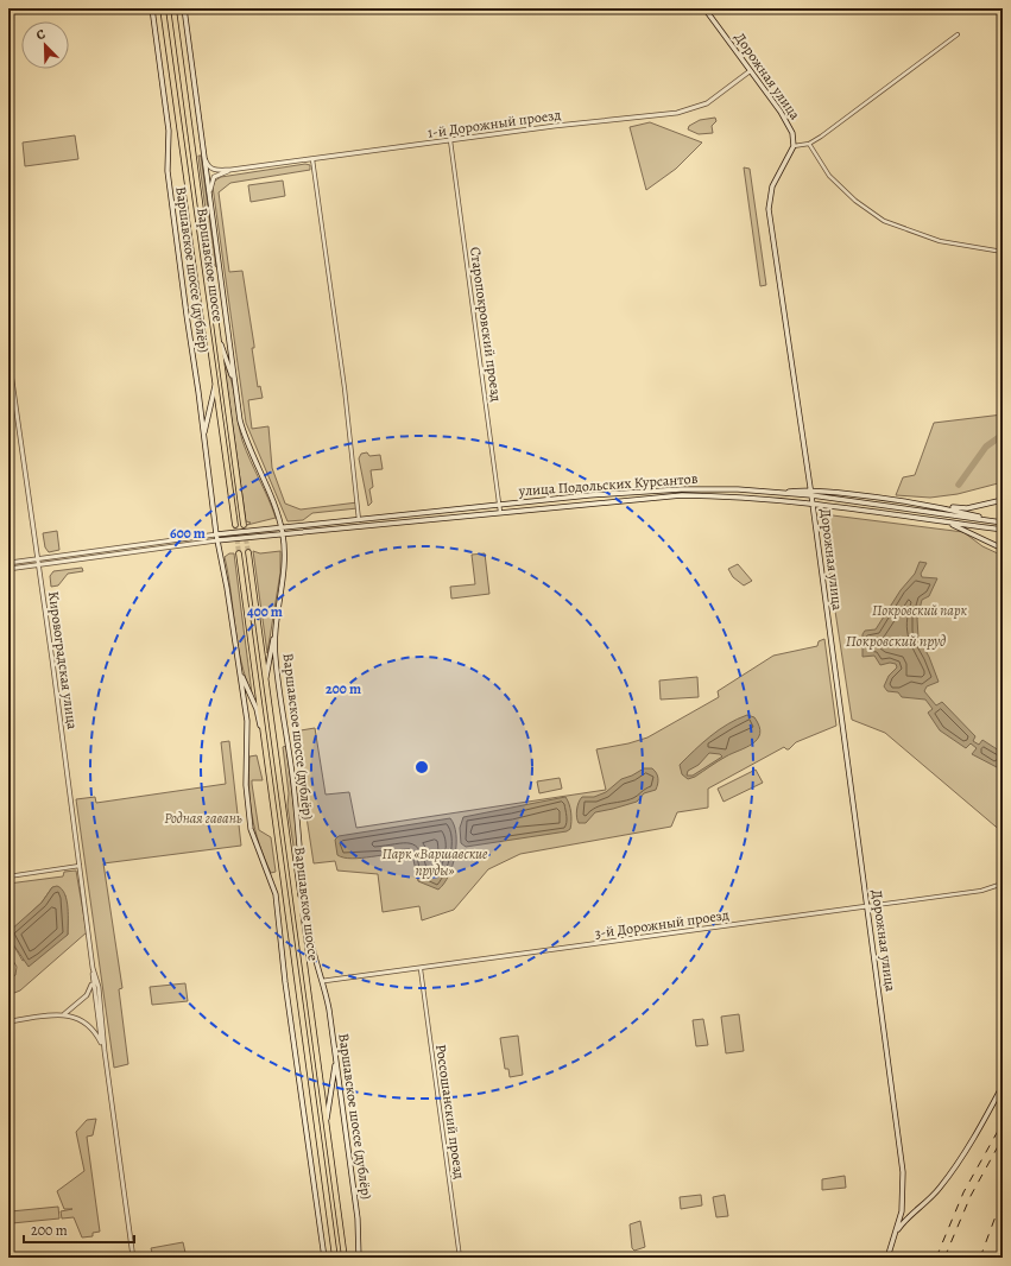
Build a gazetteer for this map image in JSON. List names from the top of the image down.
{
  "streets": {
    "main road": [
      "Дорожная улица",
      "Варшавское шоссе",
      "Варшавское шоссе (дублёр)",
      "улица Подольских Курсантов"
    ],
    "street": [
      "1-й Дорожный проезд",
      "Старопокровский проезд",
      "Кировоградская улица",
      "3-й Дорожный проезд",
      "Россошанский проезд"
    ]
  },
  "crossings": [
    ["Дорожная улица", "1-й Дорожный проезд"],
    ["Дорожная улица", "улица Подольских Курсантов"],
    ["Дорожная улица", "3-й Дорожный проезд"],
    ["1-й Дорожный проезд", "Старопокровский проезд"],
    ["Варшавское шоссе (дублёр)", "улица Подольских Курсантов"],
    ["Варшавское шоссе (дублёр)", "3-й Дорожный проезд"],
    ["Старопокровский проезд", "улица Подольских Курсантов"],
    ["3-й Дорожный проезд", "Россошанский проезд"]
  ],
  "water": ["Покровский пруд"],
  "parks": ["Покровский парк", "Родная гавань", "Парк «Варшавские пруды»"],
  "scale_bar": "200 m",
  "north": "top left",
  "rings": ["600 m", "400 m", "200 m"]
}
